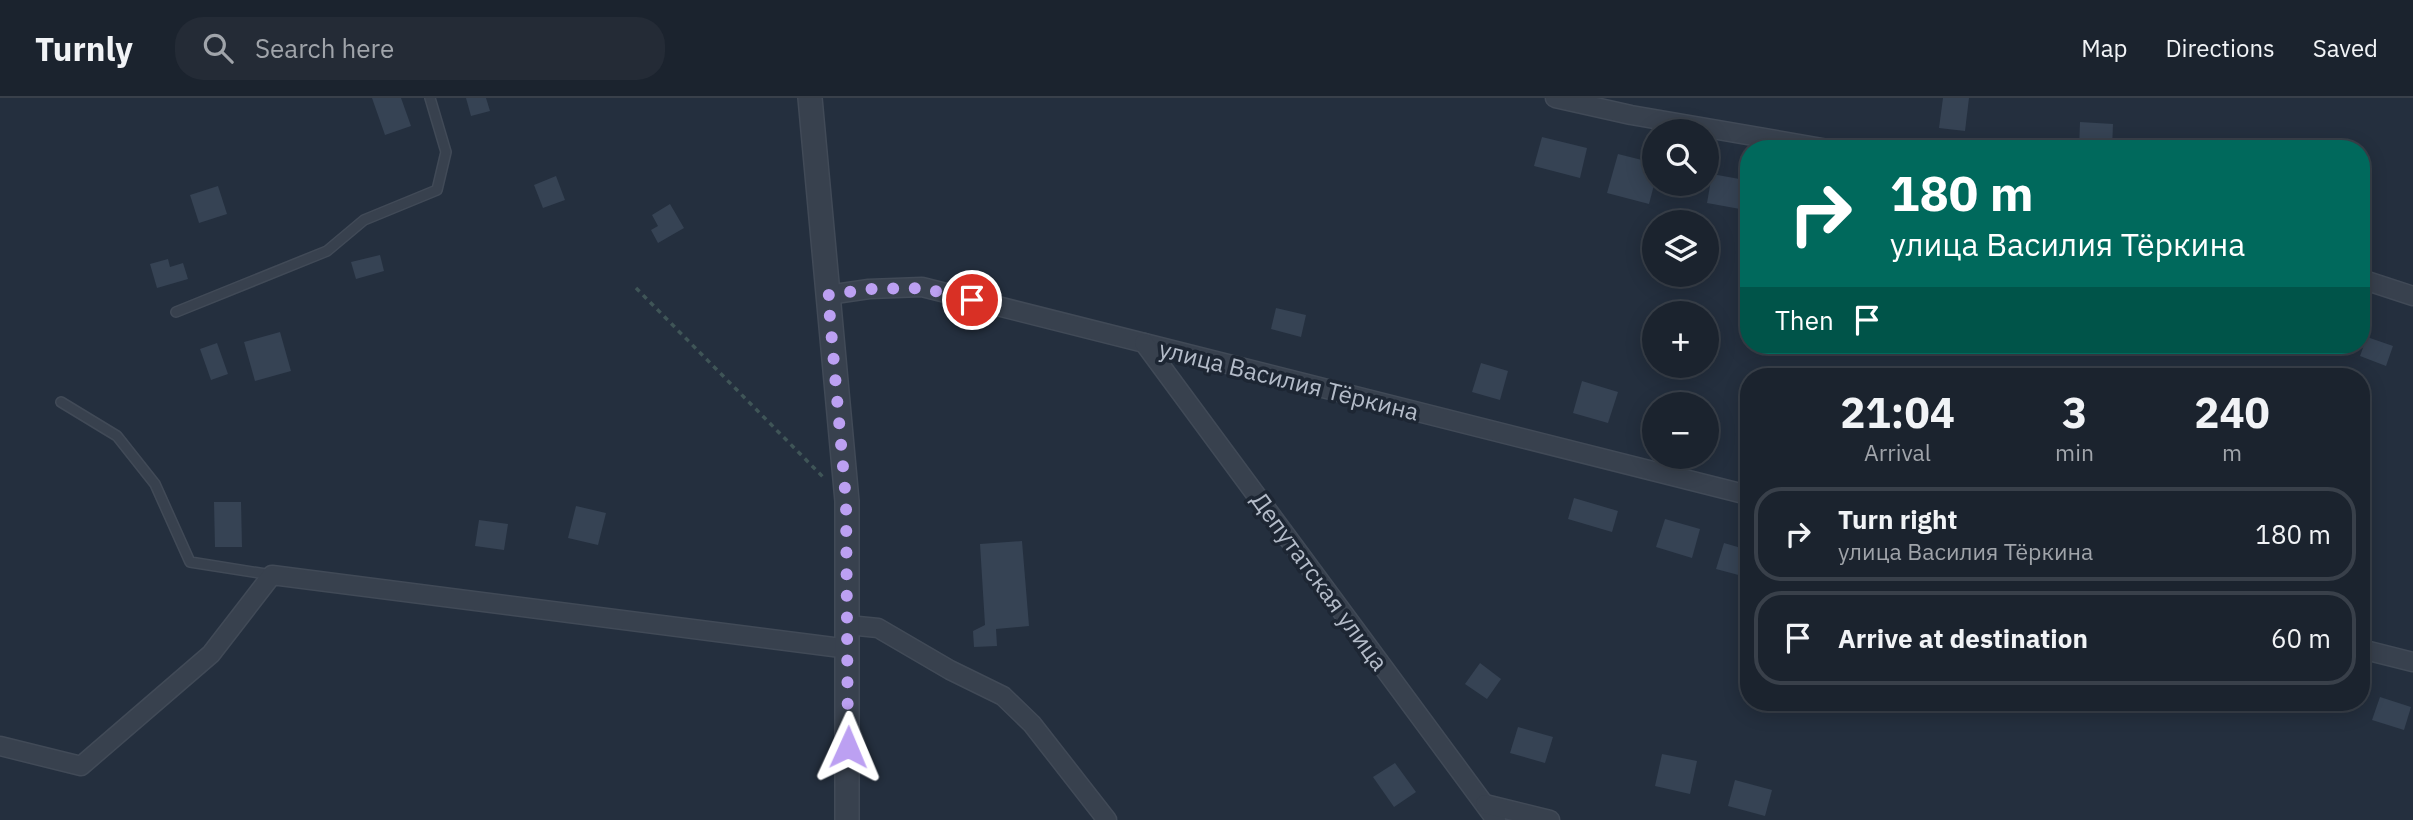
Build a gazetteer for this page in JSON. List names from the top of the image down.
{
  "streets": {
    "street": ["улица Василия Тёркина", "Депутатская улица"]
  },
  "crossings": [
    ["улица Василия Тёркина", "Депутатская улица"]
  ],
  "page": {
    "header": "Turnly",
    "search": "Search here",
    "nav": ["Map", "Directions", "Saved"],
    "map_buttons": ["+", "−"],
    "turn": ["180 m", "улица Василия Тёркина"],
    "then": "Then",
    "eta": [
      "21:04",
      "Arrival",
      "3",
      "min",
      "240",
      "m"
    ],
    "list": [
      {
        "name": "Turn right",
        "note": "улица Василия Тёркина",
        "value": "180 m"
      },
      {
        "name": "Arrive at destination",
        "value": "60 m"
      }
    ]
  }
}
